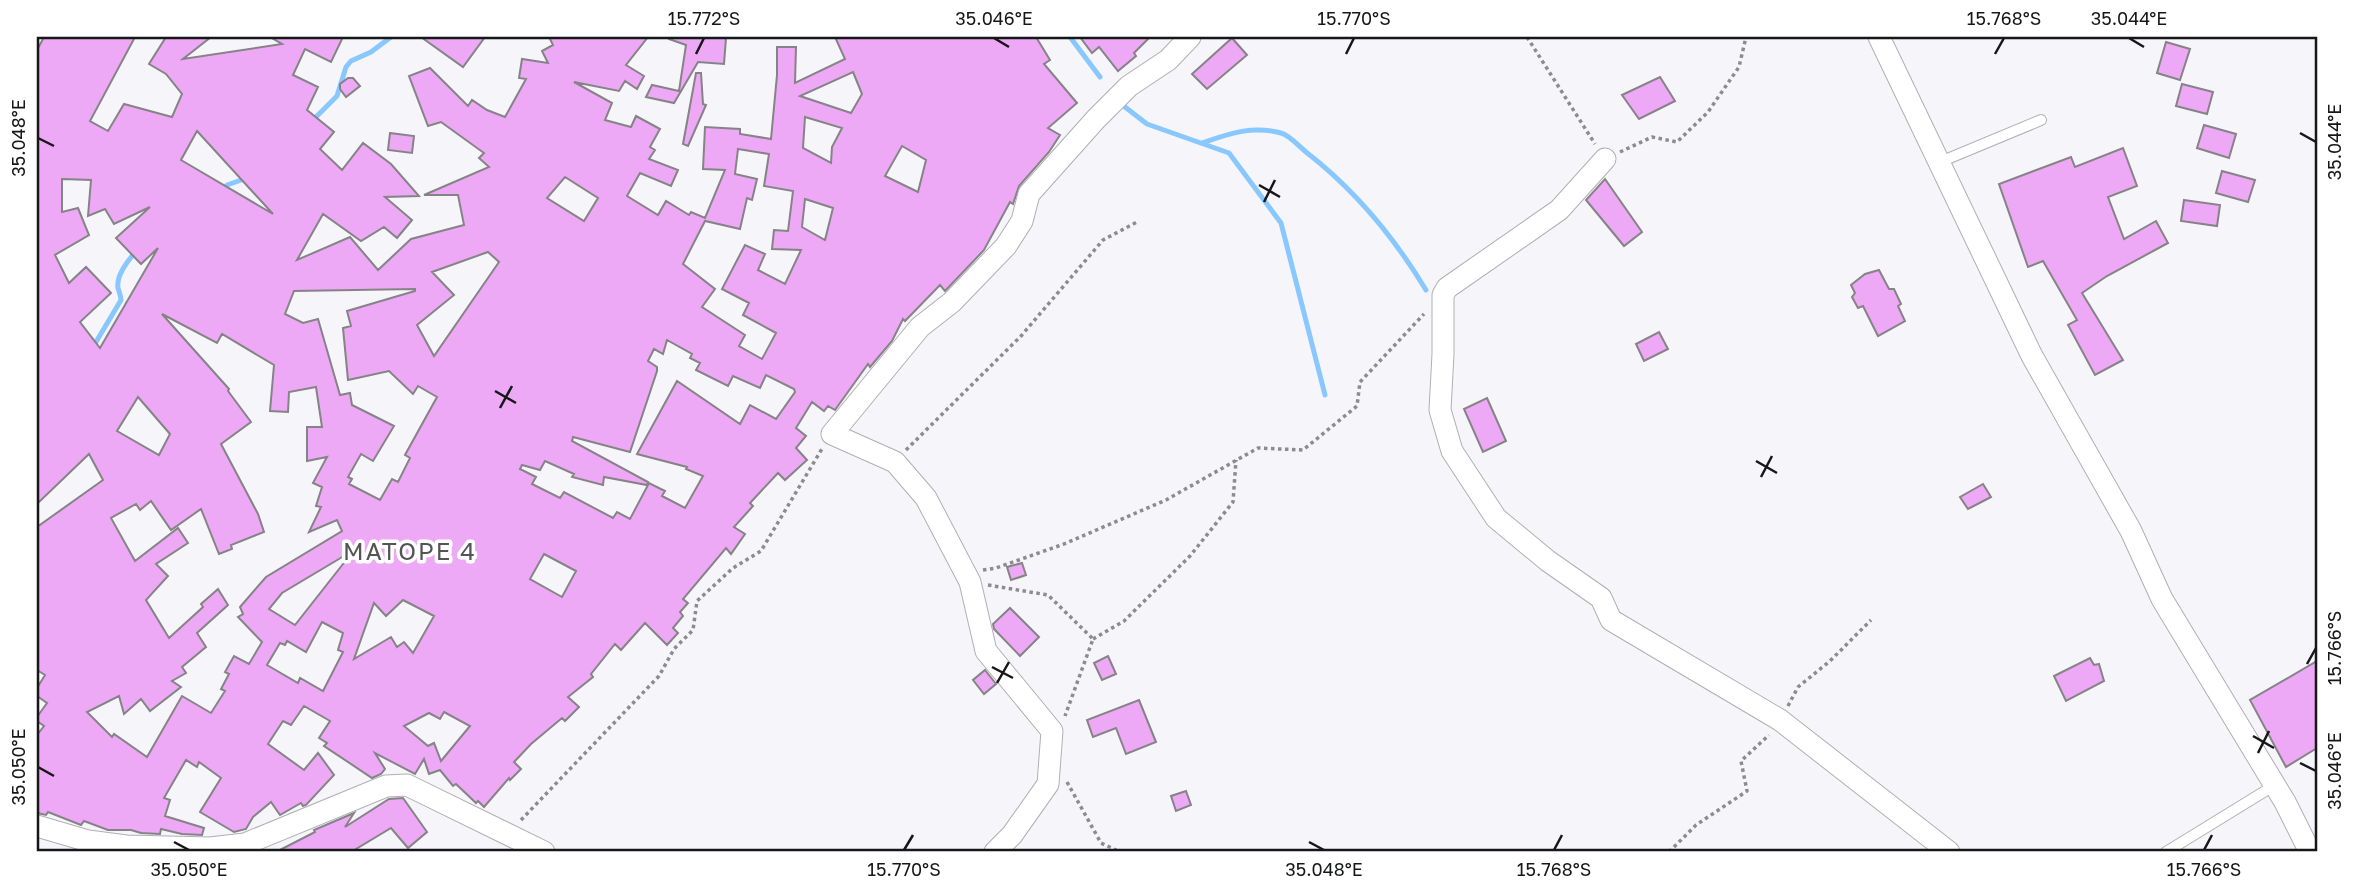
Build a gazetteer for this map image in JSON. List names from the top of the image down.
{
  "districts": ["MATOPE 4"],
  "coordinates": [
    "15.772°S",
    "35.046°E",
    "15.770°S",
    "15.768°S",
    "35.044°E",
    "35.048°E",
    "15.766°S",
    "35.050°E"
  ]
}
